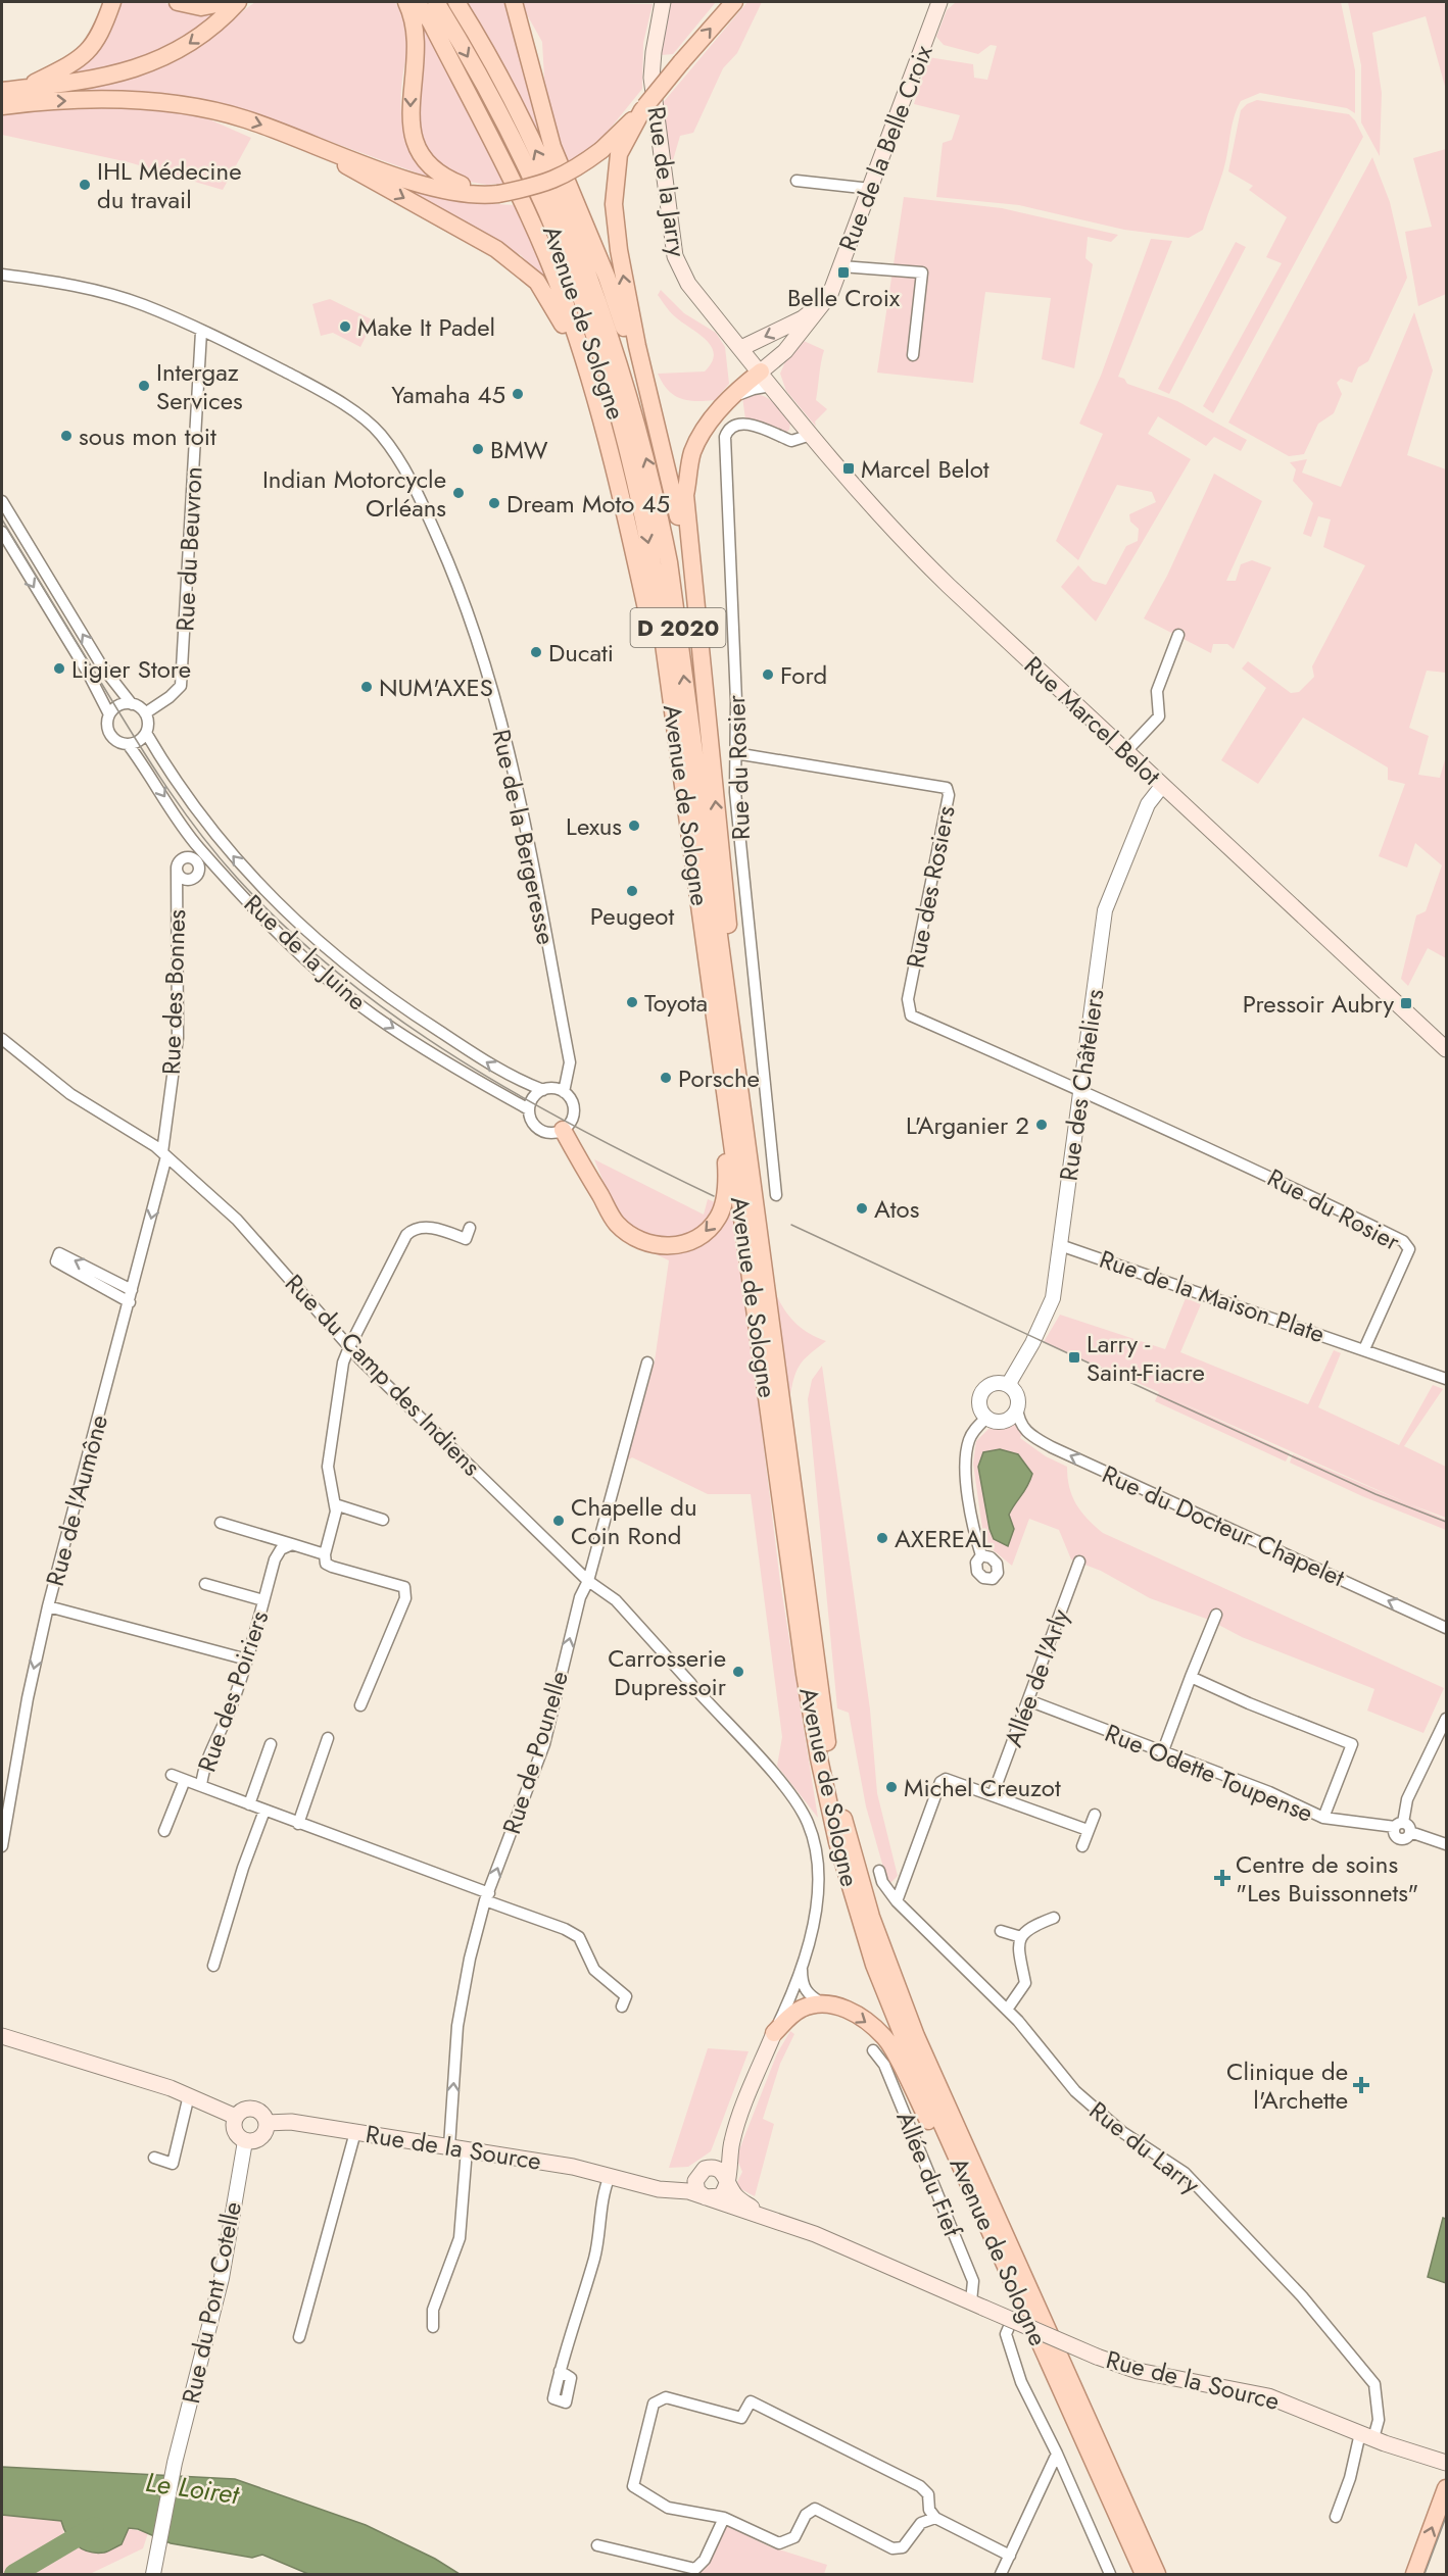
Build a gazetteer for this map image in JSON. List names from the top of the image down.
{
  "streets": {
    "main road": [
      "Rue de la Belle Croix",
      "Rue de la Jarry",
      "Avenue de Sologne",
      "D 2020",
      "Rue Marcel Belot",
      "Rue du Camp des Indiens",
      "Rue de la Source"
    ],
    "street": [
      "Rue du Beuvron",
      "Rue du Rosier",
      "Rue de la Bergeresse",
      "Rue des Rosiers",
      "Rue de la Juine",
      "Rue des Bonnes",
      "Rue des Châteliers",
      "Rue de la Maison Plate",
      "Rue de l'Aumône",
      "Rue du Docteur Chapelet",
      "Allée de l'Arly",
      "Rue des Poiriers",
      "Rue de Pounelle",
      "Rue Odette Toupense",
      "Rue du Larry",
      "Allée du Fief",
      "Rue du Pont Cotelle"
    ]
  },
  "crossings": [
    ["Rue de la Belle Croix", "Rue de la Jarry"],
    ["Rue de la Belle Croix", "Rue Marcel Belot"],
    ["Rue de la Jarry", "Rue Marcel Belot"],
    ["Rue du Beuvron", "Rue de la Bergeresse"],
    ["Rue du Beuvron", "Rue de la Juine"],
    ["Rue Marcel Belot", "Rue du Rosier"],
    ["Rue Marcel Belot", "Rue des Châteliers"],
    ["Rue du Rosier", "Rue des Rosiers"],
    ["Rue du Rosier", "Rue des Châteliers"],
    ["Rue du Rosier", "Rue de la Maison Plate"],
    ["Rue de la Bergeresse", "Rue de la Juine"],
    ["Rue des Rosiers", "Rue des Châteliers"],
    ["Rue des Bonnes", "Rue du Camp des Indiens"],
    ["Rue des Bonnes", "Rue de l'Aumône"],
    ["Rue des Châteliers", "Rue de la Maison Plate"],
    ["Rue des Châteliers", "Rue du Docteur Chapelet"],
    ["Rue du Camp des Indiens", "Rue de l'Aumône"],
    ["Rue du Camp des Indiens", "Rue de Pounelle"],
    ["Rue du Camp des Indiens", "Rue de la Source"],
    ["Allée de l'Arly", "Rue Odette Toupense"],
    ["Rue des Poiriers", "Rue de Pounelle"],
    ["Rue de Pounelle", "Rue de la Source"],
    ["Rue de la Source", "Rue du Larry"],
    ["Rue de la Source", "Allée du Fief"],
    ["Rue de la Source", "Rue du Pont Cotelle"]
  ],
  "one_way": ["Rue de l'Aumône", "Rue du Docteur Chapelet", "Rue de Pounelle"],
  "water": ["Le Loiret"],
  "places": {
    "other": [
      "IHL Médecine du travail",
      "Make It Padel",
      "Intergaz Services",
      "Yamaha 45",
      "sous mon toit",
      "BMW",
      "Indian Motorcycle Orléans",
      "Dream Moto 45",
      "Ducati",
      "Ligier Store",
      "Ford",
      "NUM'AXES",
      "Lexus",
      "Peugeot",
      "Toyota",
      "Porsche",
      "L'Arganier 2",
      "Atos",
      "Chapelle du Coin Rond",
      "AXEREAL",
      "Carrosserie Dupressoir",
      "Michel Creuzot"
    ],
    "transit": [
      "Belle Croix",
      "Marcel Belot",
      "Pressoir Aubry",
      "Larry - Saint-Fiacre"
    ],
    "health": ["Centre de soins \"Les Buissonnets\"", "Clinique de l'Archette"]
  }
}
